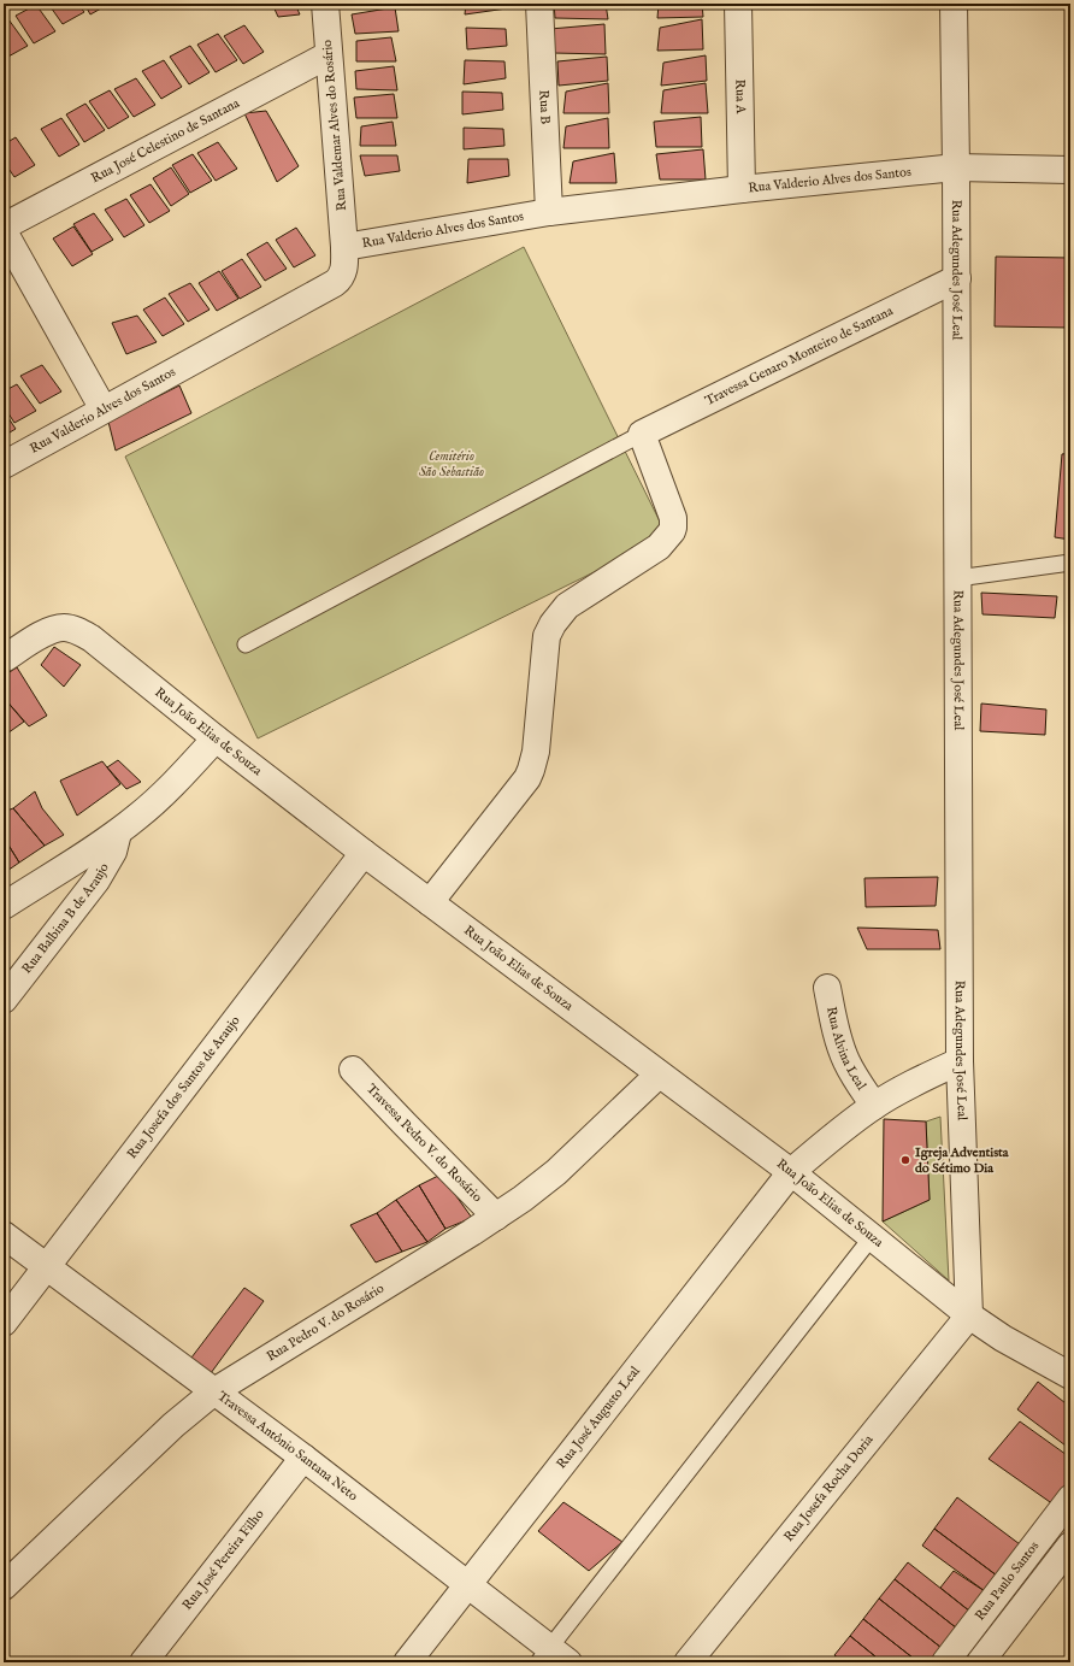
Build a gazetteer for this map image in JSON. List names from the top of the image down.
{
  "streets": {
    "street": [
      "Rua A",
      "Rua B",
      "Rua Valdemar Alves do Rosário",
      "Rua José Celestino de Santana",
      "Rua Valderio Alves dos Santos",
      "Rua Adegundes José Leal",
      "Travessa Genaro Monteiro de Santana",
      "Rua João Elias de Souza",
      "Rua Balbina B de Araujo",
      "Rua Alvina Leal",
      "Rua Josefa dos Santos de Araujo",
      "Travessa Pedro V. do Rosário",
      "Rua Pedro V. do Rosário",
      "Rua José Augusto Leal",
      "Travessa Antônio Santana Neto",
      "Rua Josefa Rocha Doria",
      "Rua José Pereira Filho",
      "Rua Paulo Santos"
    ]
  },
  "crossings": [
    ["Rua A", "Rua Valderio Alves dos Santos"],
    ["Rua B", "Rua Valderio Alves dos Santos"],
    ["Rua Valdemar Alves do Rosário", "Rua José Celestino de Santana"],
    ["Rua Valdemar Alves do Rosário", "Rua Valderio Alves dos Santos"],
    ["Rua Valderio Alves dos Santos", "Rua Adegundes José Leal"],
    ["Rua Adegundes José Leal", "Travessa Genaro Monteiro de Santana"],
    ["Rua Adegundes José Leal", "Rua João Elias de Souza"],
    ["Rua Adegundes José Leal", "Rua Alvina Leal"],
    ["Rua Adegundes José Leal", "Rua Josefa Rocha Doria"],
    ["Rua João Elias de Souza", "Rua Balbina B de Araujo"],
    ["Rua João Elias de Souza", "Rua Alvina Leal"],
    ["Rua João Elias de Souza", "Rua Josefa dos Santos de Araujo"],
    ["Rua João Elias de Souza", "Rua Pedro V. do Rosário"],
    ["Rua João Elias de Souza", "Rua José Augusto Leal"],
    ["Rua João Elias de Souza", "Rua Josefa Rocha Doria"],
    ["Rua Alvina Leal", "Rua José Augusto Leal"],
    ["Rua Josefa dos Santos de Araujo", "Travessa Antônio Santana Neto"],
    ["Travessa Pedro V. do Rosário", "Rua Pedro V. do Rosário"],
    ["Rua Pedro V. do Rosário", "Travessa Antônio Santana Neto"],
    ["Rua José Augusto Leal", "Travessa Antônio Santana Neto"],
    ["Travessa Antônio Santana Neto", "Rua José Pereira Filho"]
  ],
  "parks": ["Cemitério São Sebastião"],
  "places": ["Igreja Adventista do Sétimo Dia"]
}
